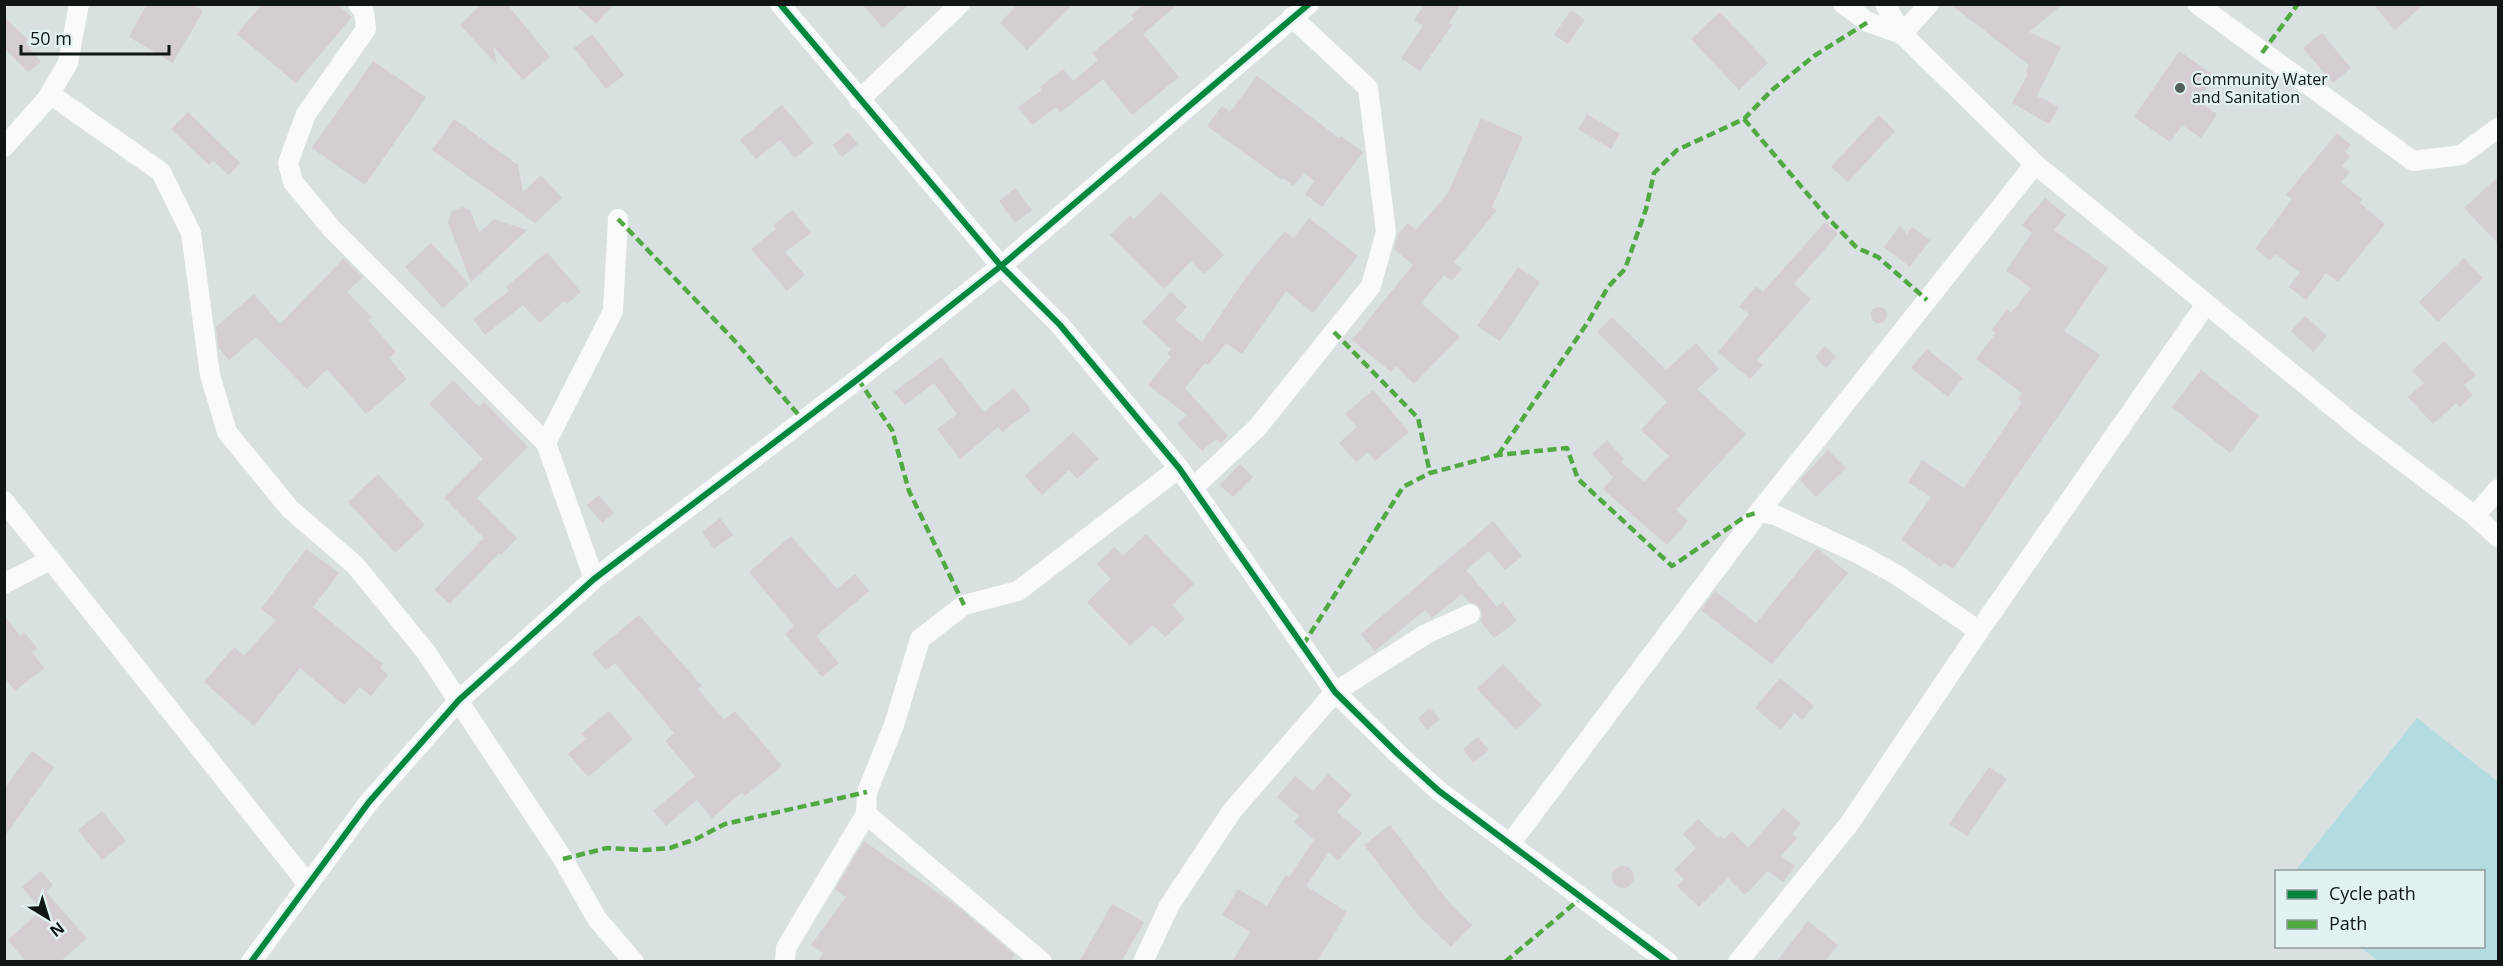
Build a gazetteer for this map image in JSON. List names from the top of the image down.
{
  "places": ["Community Water and Sanitation"],
  "legend": ["Cycle path", "Path"],
  "scale_bar": "50 m",
  "north": "bottom right"
}
